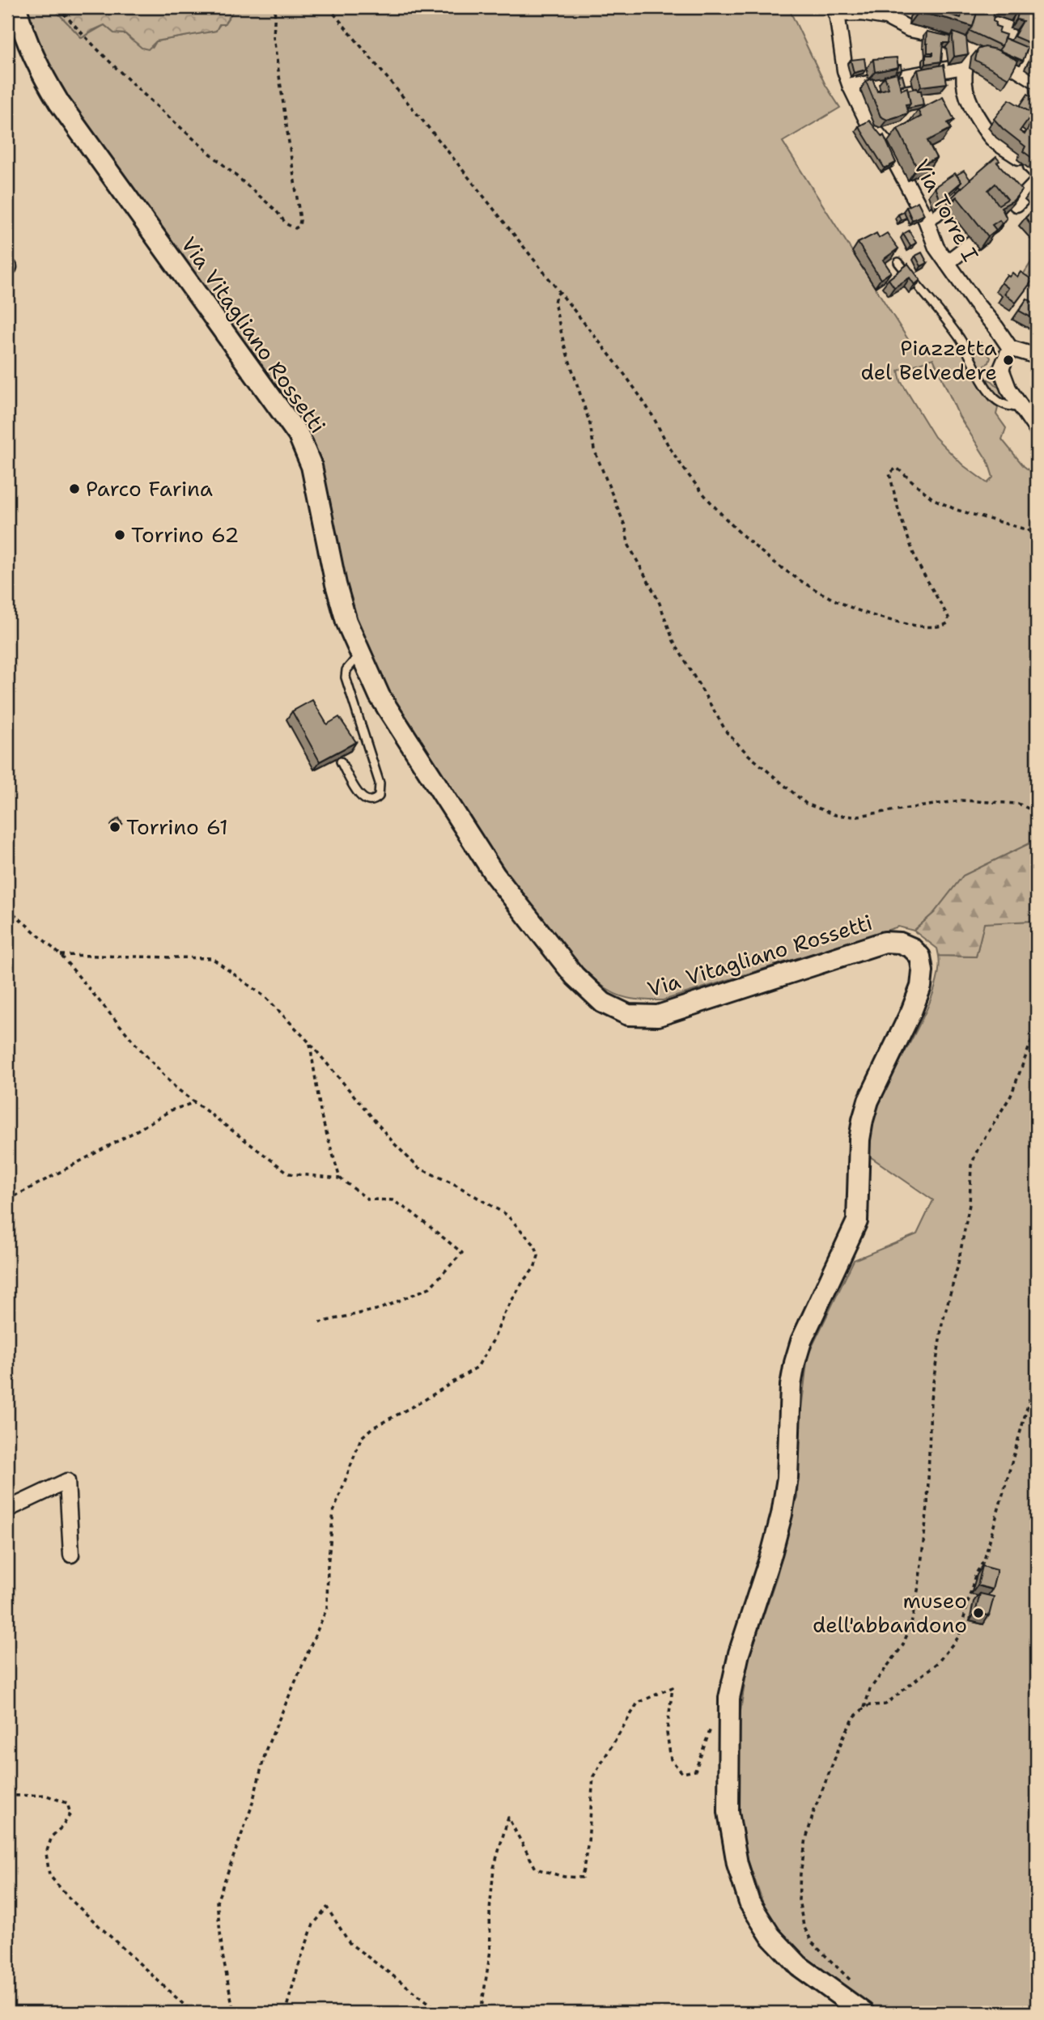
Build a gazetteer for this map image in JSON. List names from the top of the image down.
{
  "streets": {
    "street": ["Via Torre I", "Via Vitagliano Rossetti"]
  },
  "places": [
    "Piazzetta del Belvedere",
    "Parco Farina",
    "Torrino 62",
    "Torrino 61",
    "museo dell'abbandono"
  ]
}
